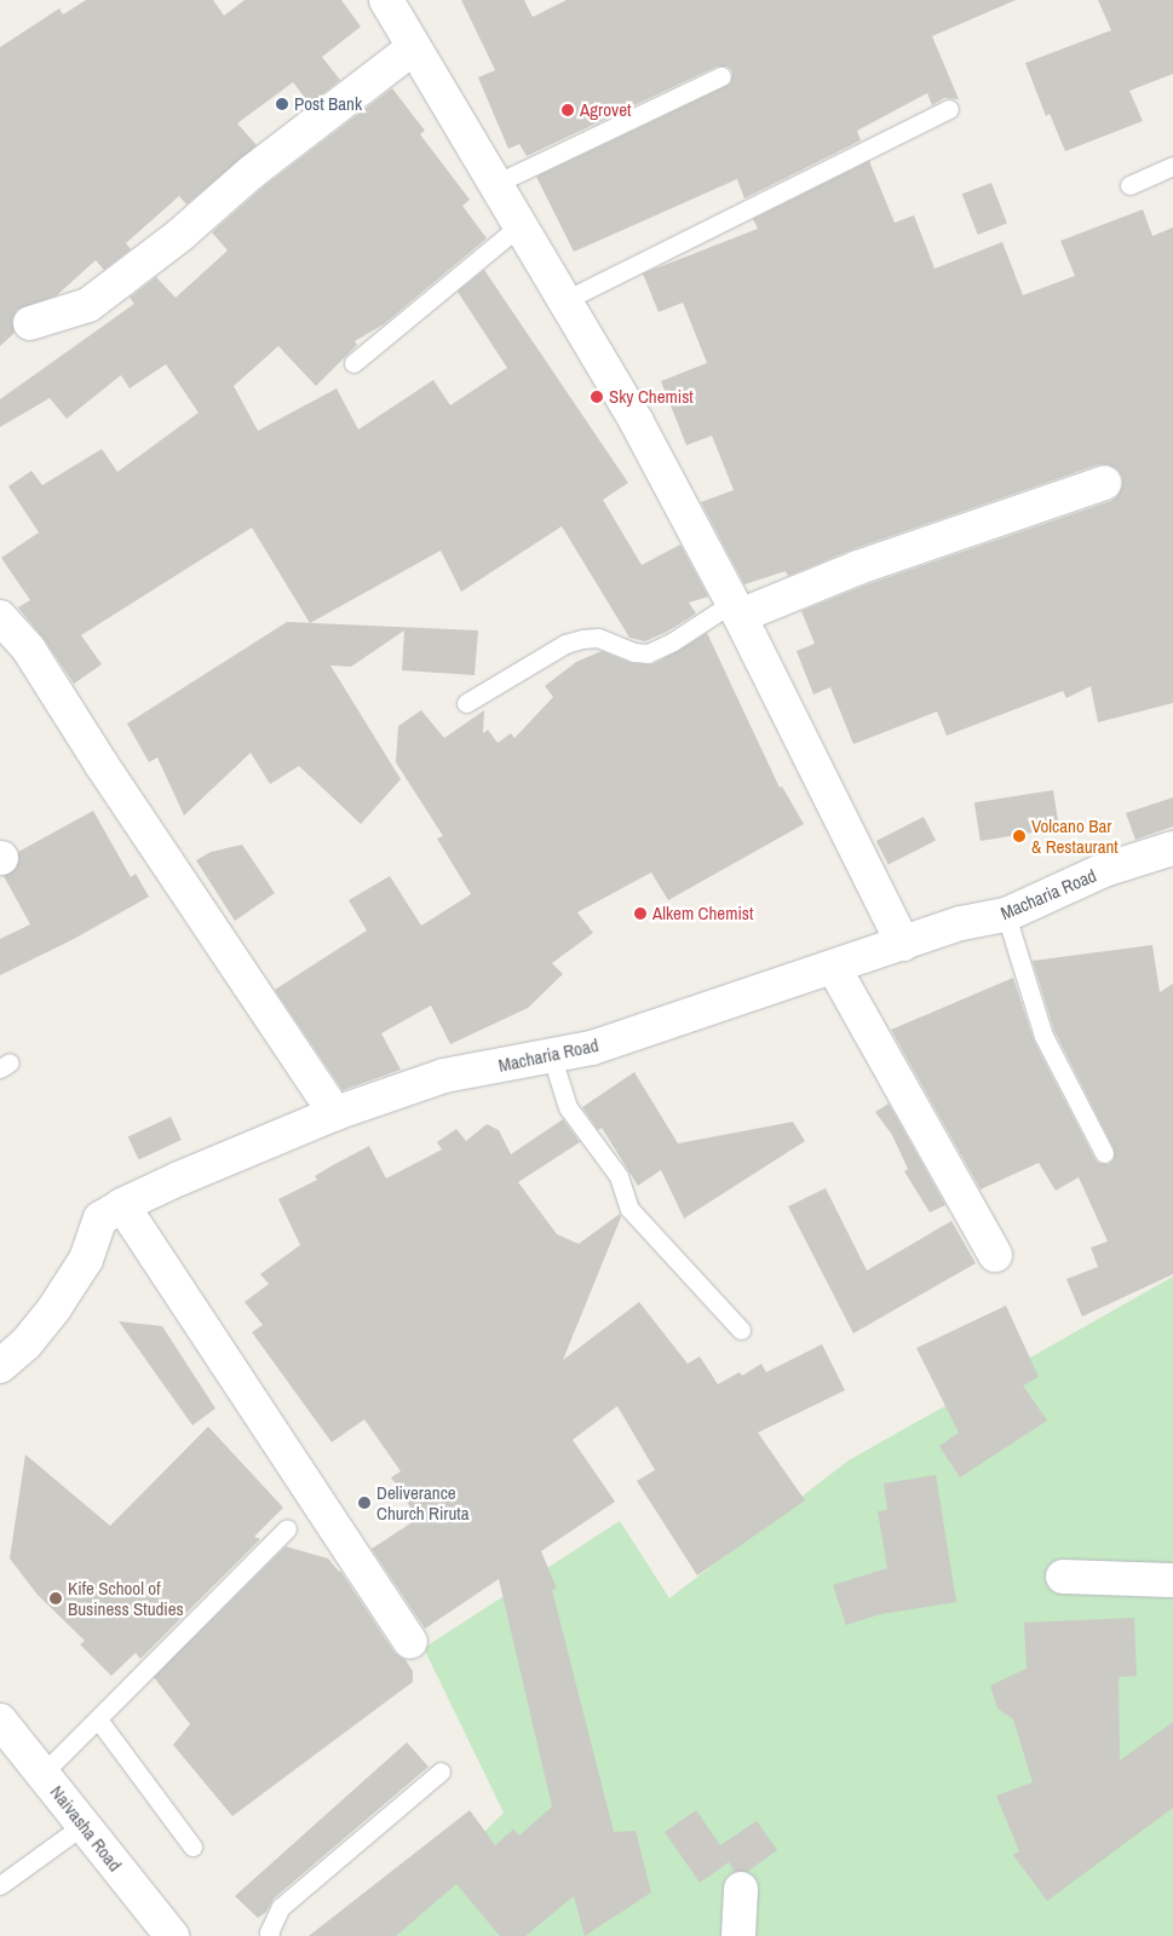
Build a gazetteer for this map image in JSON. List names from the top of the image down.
{
  "streets": {
    "street": ["Macharia Road", "Naivasha Road"]
  },
  "places": [
    "Post Bank",
    "Agrovet",
    "Sky Chemist",
    "Volcano Bar & Restaurant",
    "Alkem Chemist",
    "Deliverance Church Riruta",
    "Kife School of Business Studies"
  ]
}
